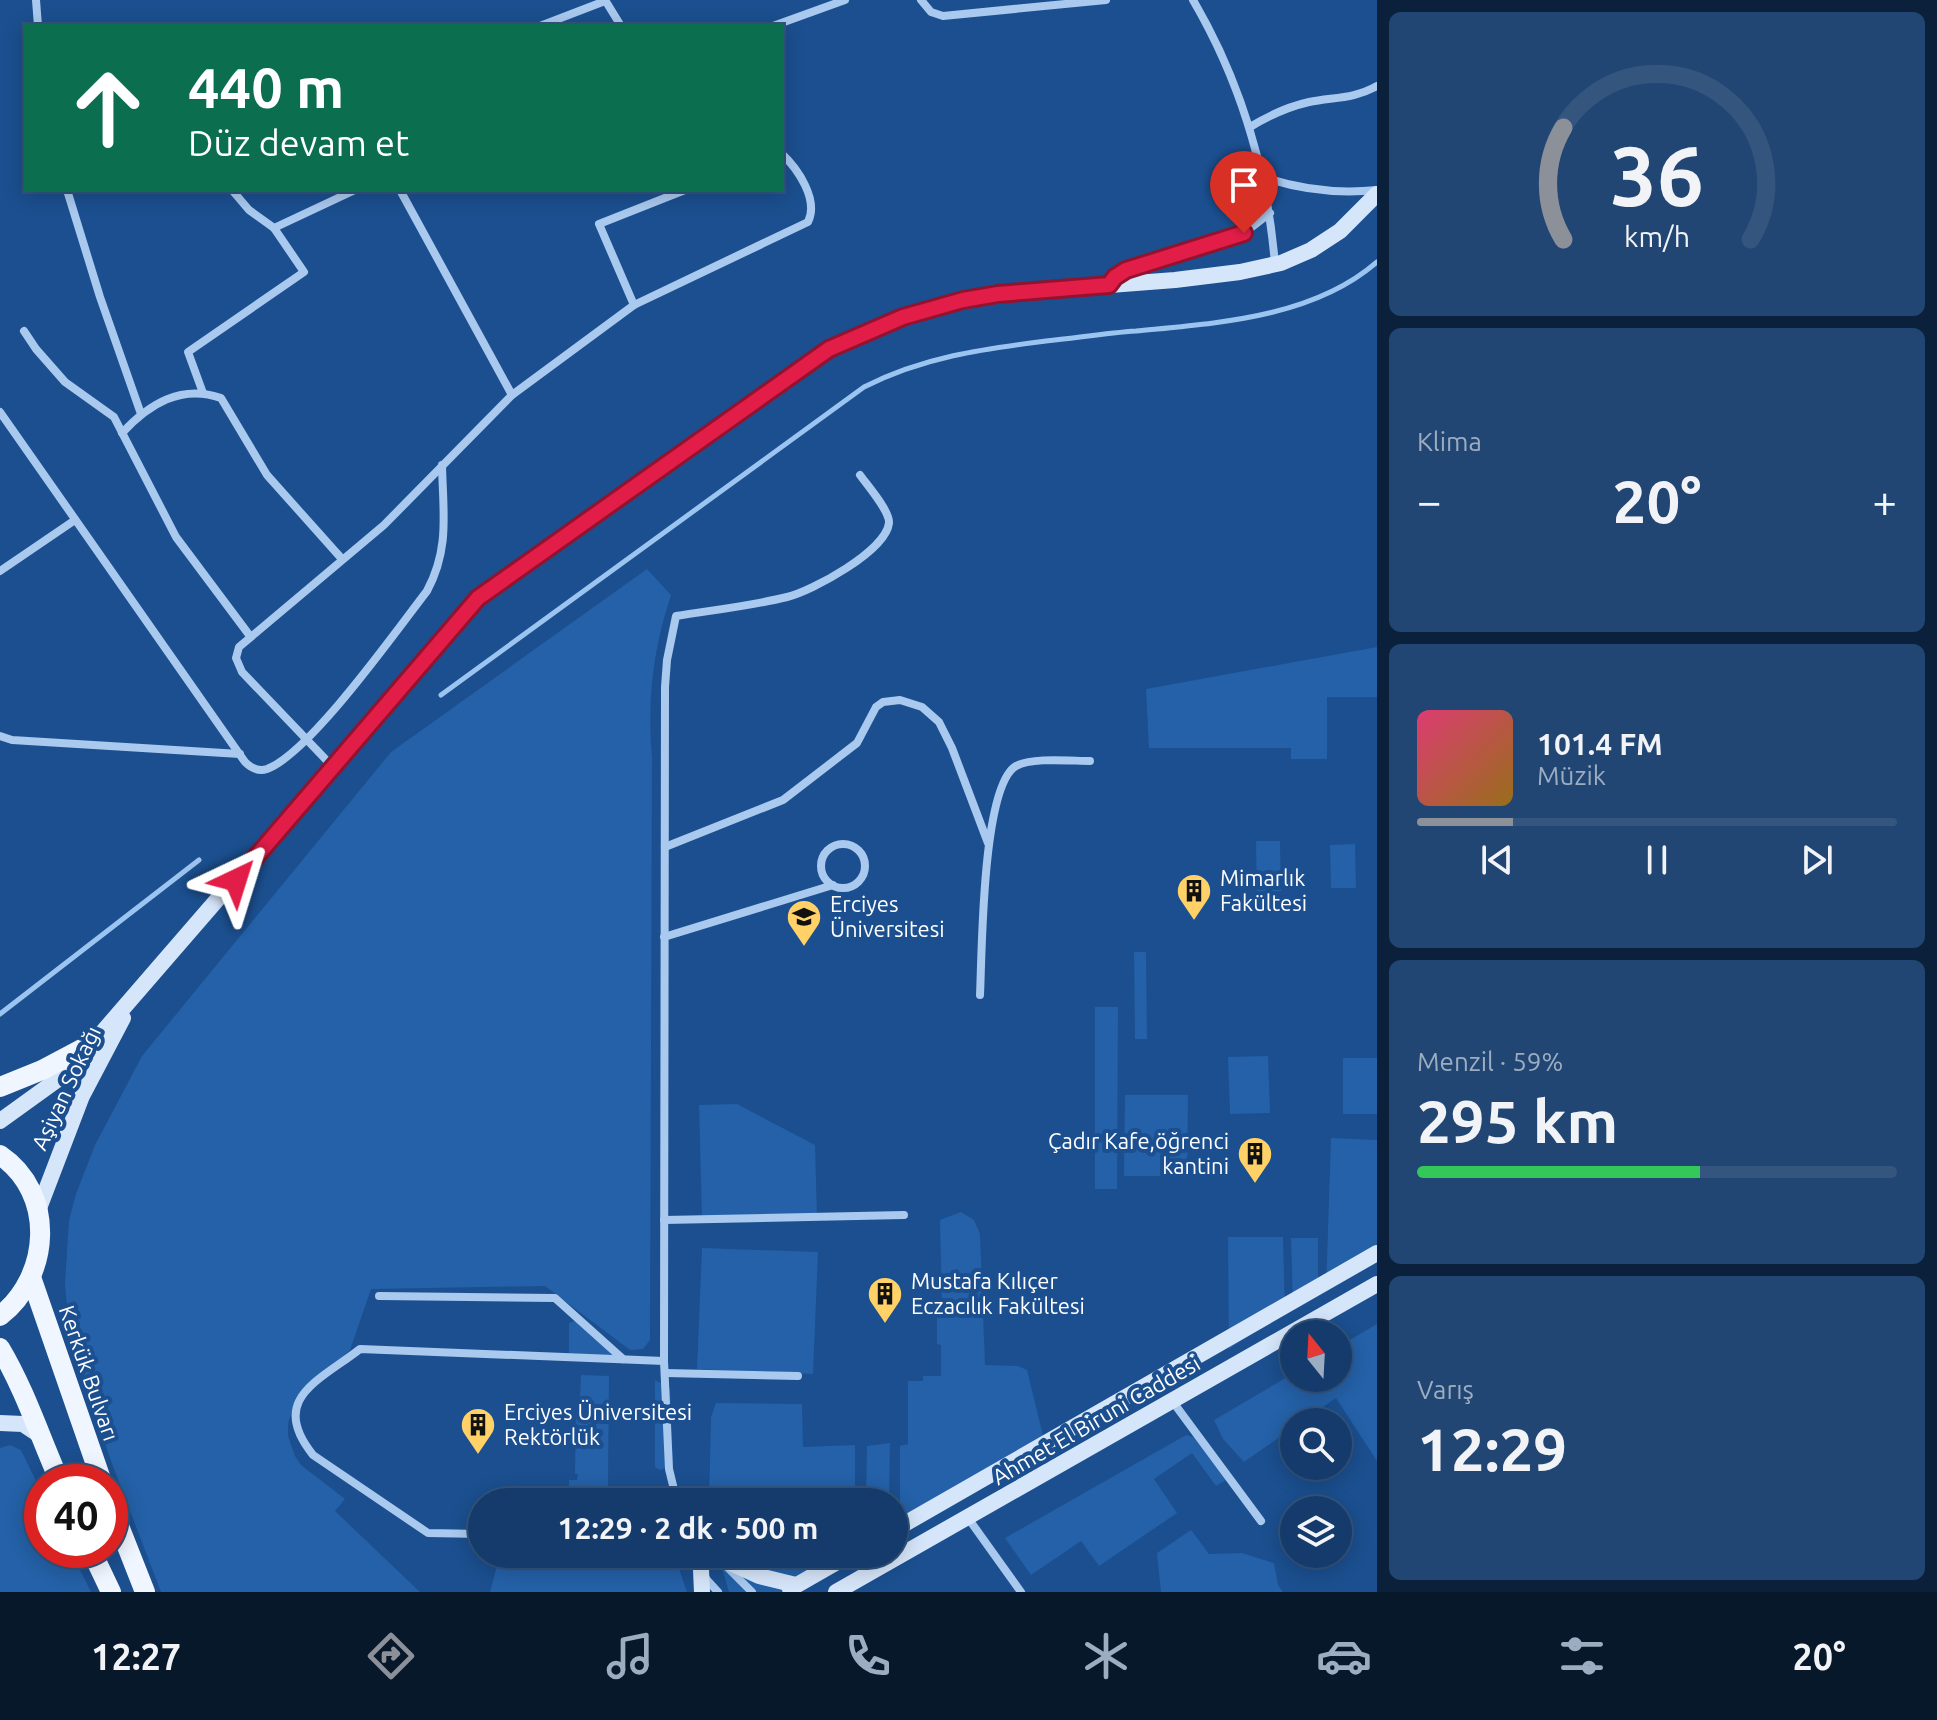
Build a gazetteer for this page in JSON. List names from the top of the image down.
{
  "streets": {
    "main road": ["Kerkük Bulvarı"],
    "street": ["Aşiyan Sokağı", "Ahmet El Biruni Caddesi"]
  },
  "places": {
    "building": [
      "Mimarlık Fakültesi",
      "Çadır Kafe,öğrenci kantini",
      "Mustafa Kılıçer Eczacılık Fakültesi",
      "Erciyes Üniversitesi Rektörlük"
    ],
    "school or university": ["Erciyes Üniversitesi"]
  },
  "north": "top",
  "page": {
    "turn": ["440 m", "Düz devam et"],
    "tile": [
      "Klima",
      ["Menzil · 59%", "295 km"],
      ["Varış", "12:29"]
    ],
    "heat": ["−", "20°", "+"],
    "song": ["101.4 FM", "Müzik"],
    "limit": "40",
    "trip": "12:29 · 2 dk · 500 m",
    "tabs": ["12:27", "20°"],
    "gauge": ["36", "km/h"]
  }
}
